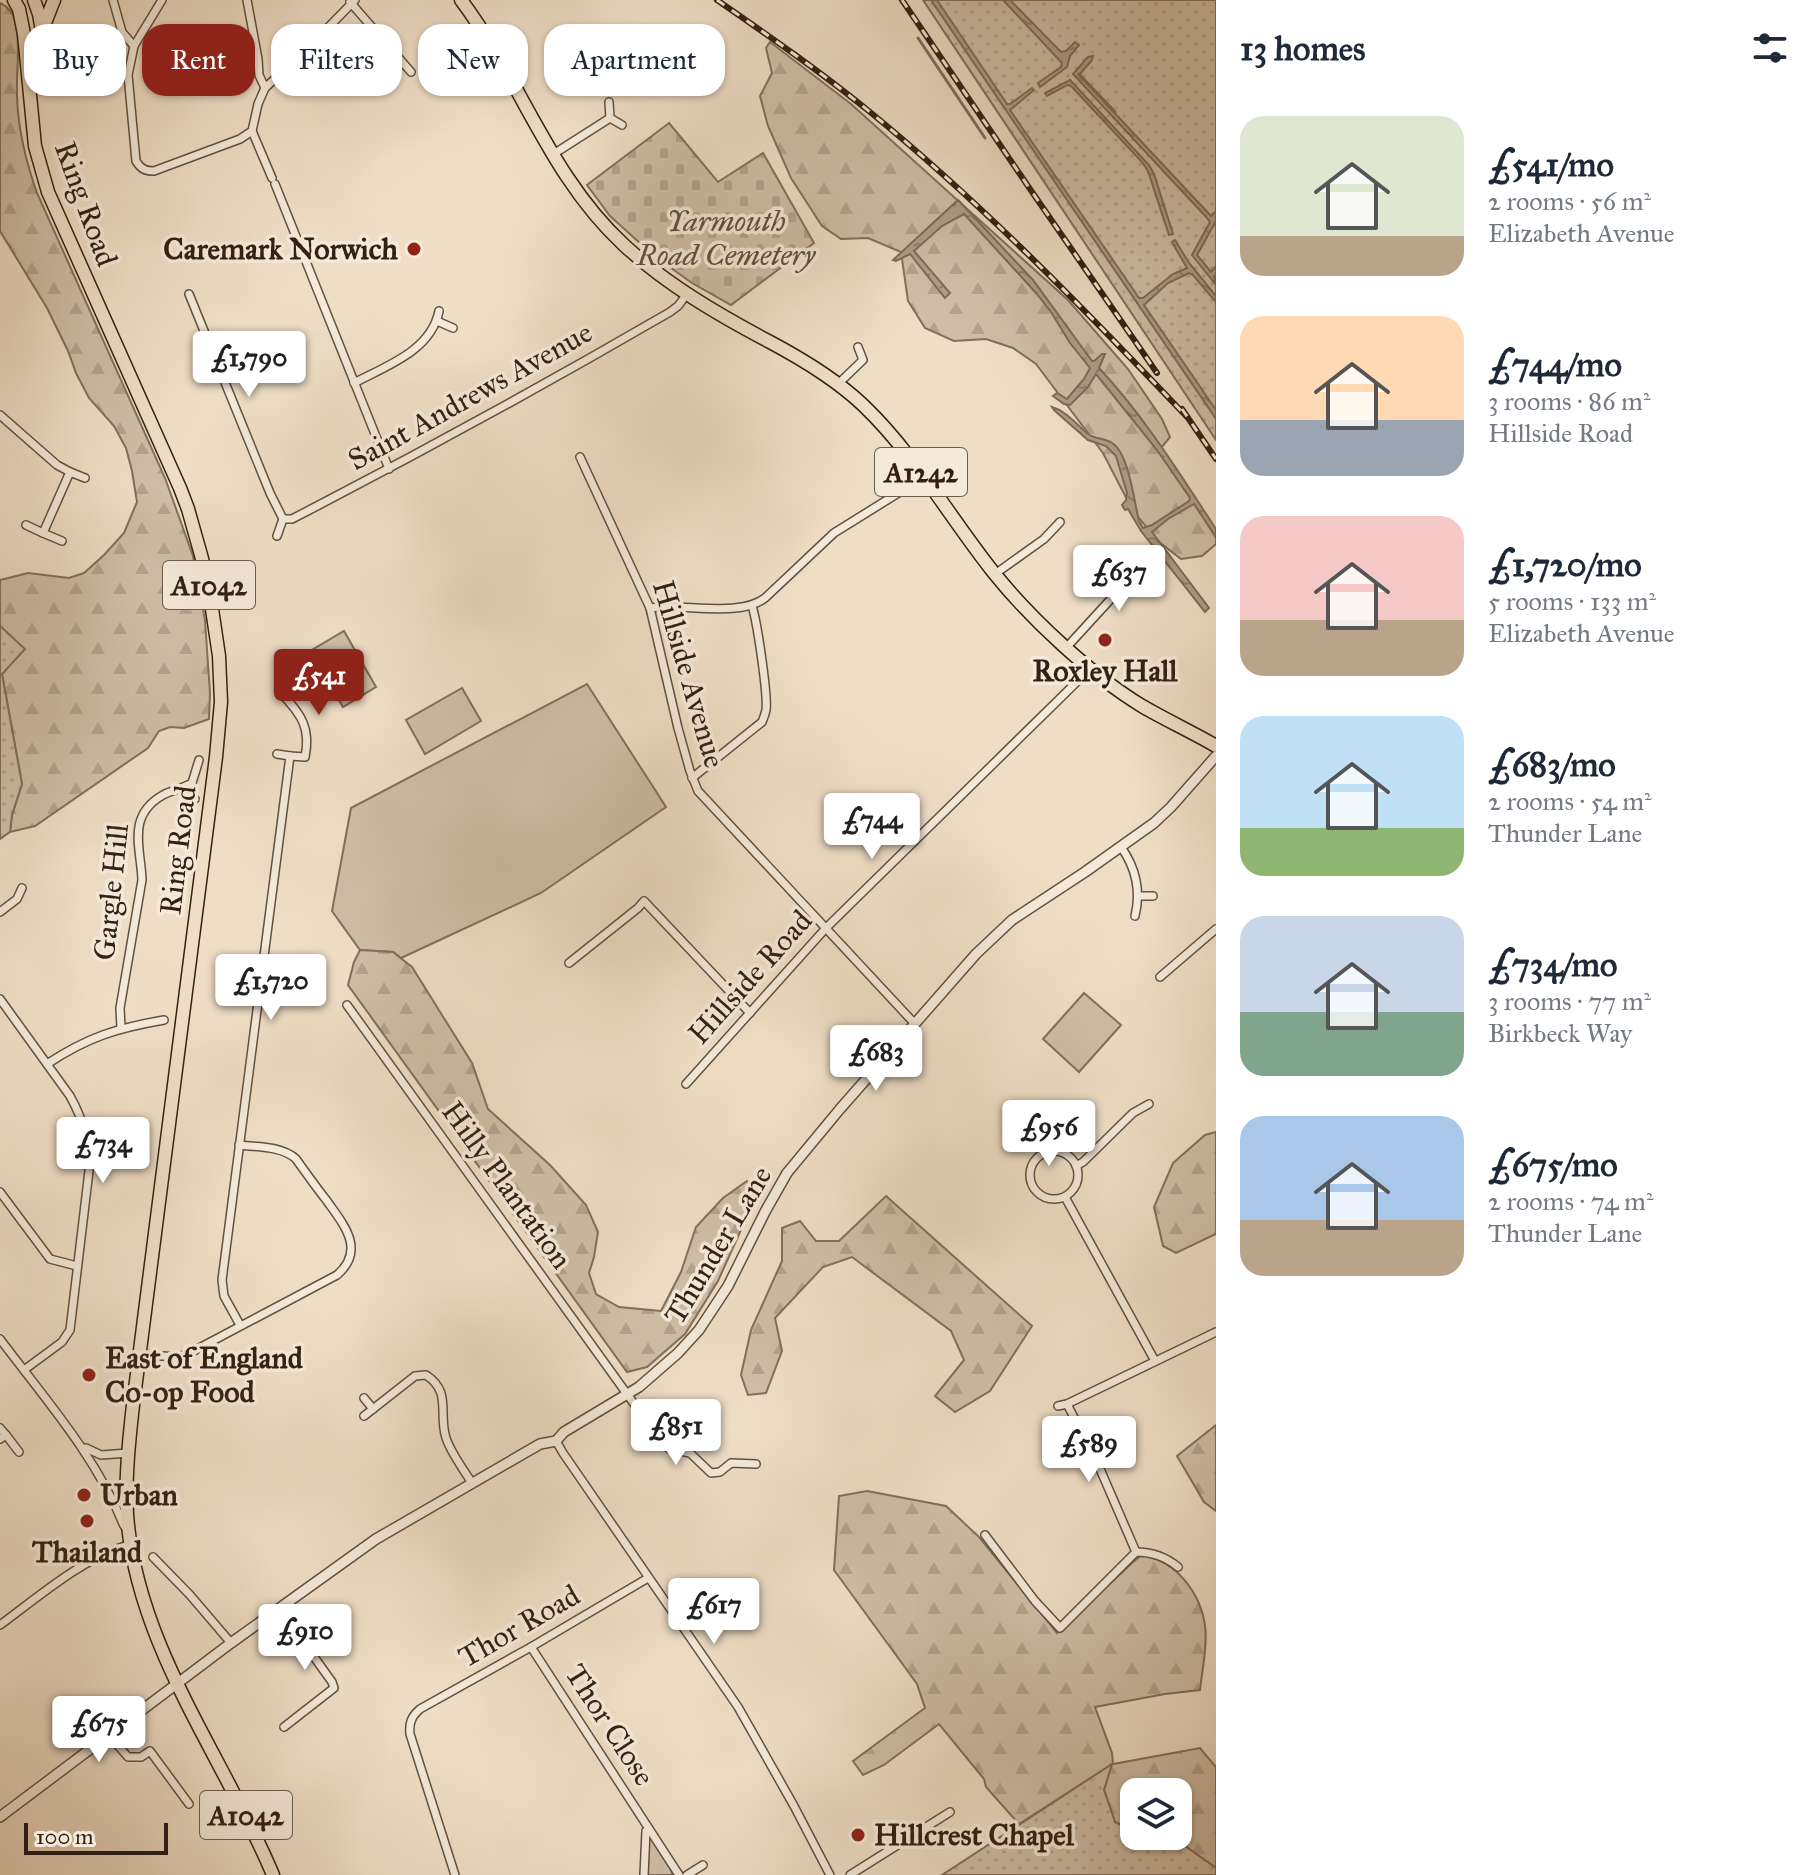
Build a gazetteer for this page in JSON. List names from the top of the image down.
{
  "streets": {
    "main road": ["Ring Road", "A1242", "A1042"],
    "street": [
      "Saint Andrews Avenue",
      "Hillside Avenue",
      "Gargle Hill",
      "Hillside Road",
      "Hilly Plantation",
      "Thunder Lane",
      "Thor Road",
      "Thor Close"
    ]
  },
  "crossings": [
    ["Ring Road", "A1042"],
    ["Ring Road", "Thunder Lane"],
    ["Saint Andrews Avenue", "A1242"],
    ["A1242", "Hillside Road"],
    ["A1042", "Thunder Lane"],
    ["Hillside Avenue", "Hillside Road"],
    ["Hillside Avenue", "Thunder Lane"],
    ["Hilly Plantation", "Thunder Lane"],
    ["Thor Road", "Thor Close"]
  ],
  "parks": ["Yarmouth Road Cemetery"],
  "places": [
    "Caremark Norwich",
    "Roxley Hall",
    "East of England Co-op Food",
    "Urban",
    "Thailand",
    "Hillcrest Chapel"
  ],
  "scale_bar": "100 m",
  "page": {
    "heading": "13 homes",
    "chip": [
      "Buy",
      "Rent",
      "Filters",
      "New",
      "Apartment"
    ],
    "list": [
      {
        "name": "£541/mo",
        "note": "2 rooms · 56 m² · Elizabeth Avenue"
      },
      {
        "name": "£744/mo",
        "note": "3 rooms · 86 m² · Hillside Road"
      },
      {
        "name": "£1,720/mo",
        "note": "5 rooms · 133 m² · Elizabeth Avenue"
      },
      {
        "name": "£683/mo",
        "note": "2 rooms · 54 m² · Thunder Lane"
      },
      {
        "name": "£734/mo",
        "note": "3 rooms · 77 m² · Birkbeck Way"
      },
      {
        "name": "£675/mo",
        "note": "2 rooms · 74 m² · Thunder Lane"
      }
    ],
    "price": [
      "£1,790",
      "£637",
      "£541",
      "£744",
      "£1,720",
      "£683",
      "£956",
      "£734",
      "£851",
      "£589",
      "£617",
      "£910",
      "£675"
    ],
    "scale": "100 m"
  }
}
